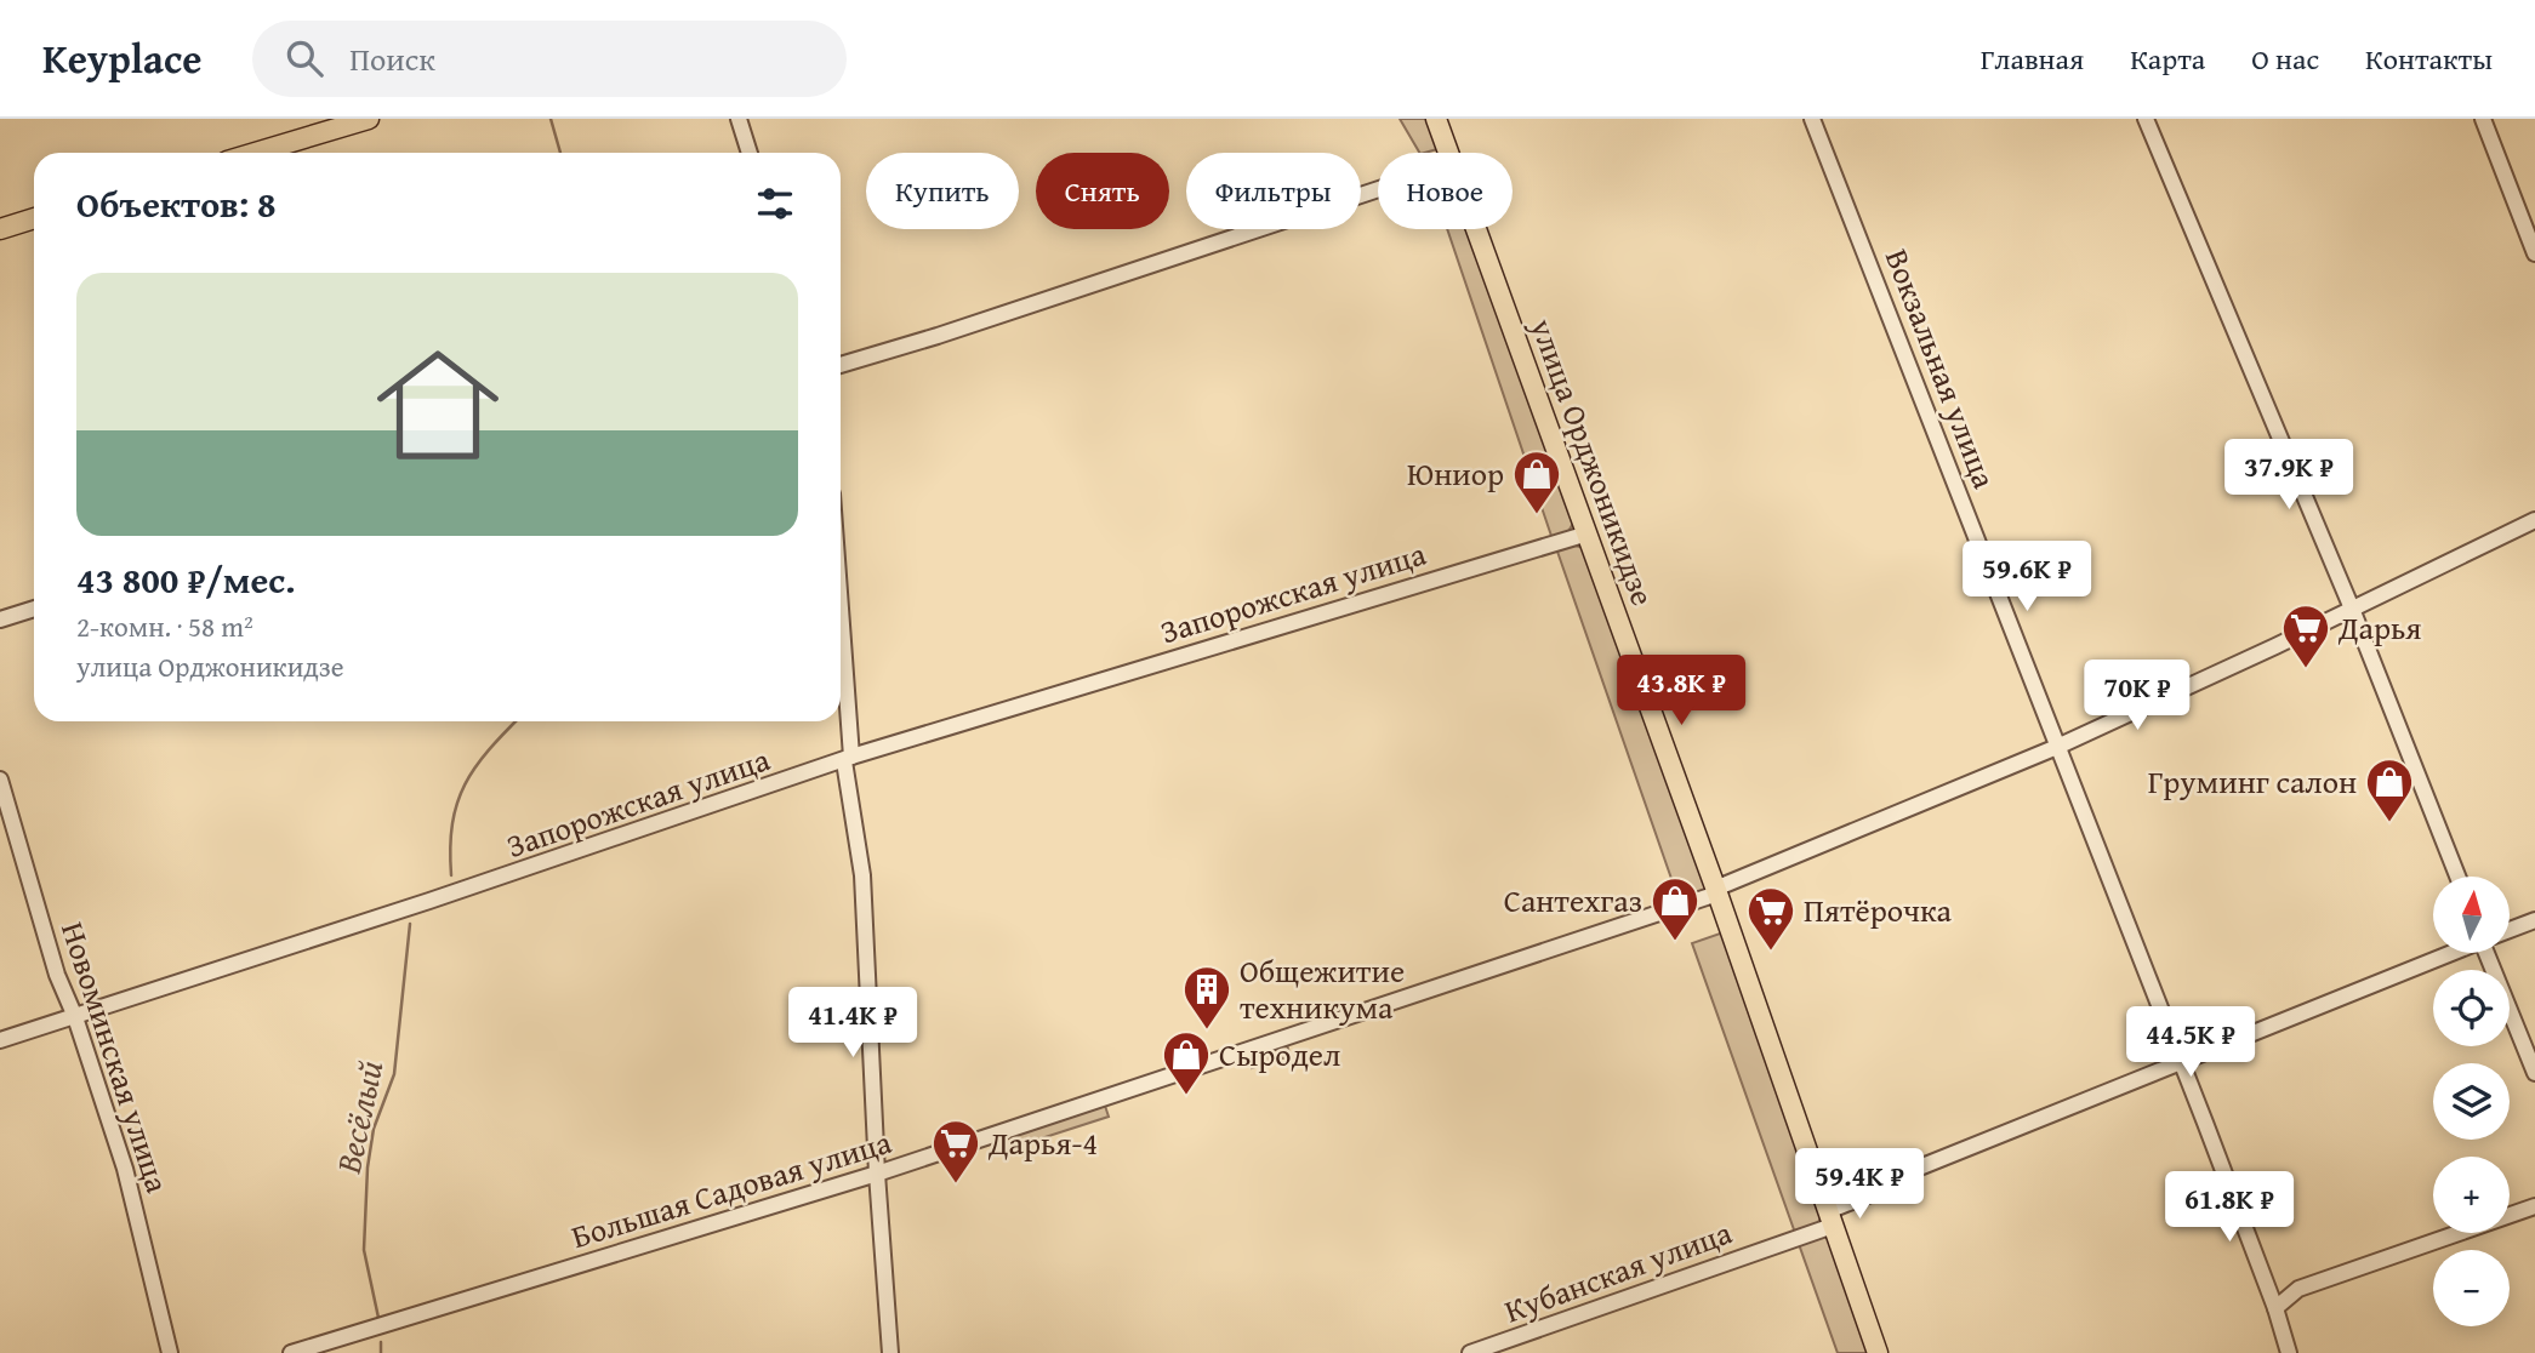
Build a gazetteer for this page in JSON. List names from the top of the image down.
{
  "streets": {
    "main road": ["улица Орджоникидзе"],
    "street": [
      "Вокзальная улица",
      "Запорожская улица",
      "Новоминская улица",
      "Большая Садовая улица",
      "Кубанская улица"
    ]
  },
  "crossings": [
    ["Вокзальная улица", "Большая Садовая улица"],
    ["Вокзальная улица", "Кубанская улица"],
    ["улица Орджоникидзе", "Запорожская улица"],
    ["улица Орджоникидзе", "Большая Садовая улица"],
    ["улица Орджоникидзе", "Кубанская улица"],
    ["Запорожская улица", "Новоминская улица"]
  ],
  "water": ["Весёлый"],
  "places": {
    "shop": [
      "Юниор",
      "Груминг салон",
      "Сантехгаз",
      "Сыродел"
    ],
    "supermarket": ["Дарья", "Пятёрочка", "Дарья-4"],
    "building": ["Общежитие техникума"]
  },
  "north": "top",
  "page": {
    "header": "Keyplace",
    "search": "Поиск",
    "nav": [
      "Главная",
      "Карта",
      "О нас",
      "Контакты"
    ],
    "chip": [
      "Купить",
      "Снять",
      "Фильтры",
      "Новое"
    ],
    "heading": "Объектов: 8",
    "list": [
      {
        "name": "43 800 ₽/мес.",
        "note": "2-комн. · 58 m² · улица Орджоникидзе"
      }
    ],
    "price": [
      "37.9K ₽",
      "59.6K ₽",
      "43.8K ₽",
      "70K ₽",
      "41.4K ₽",
      "44.5K ₽",
      "59.4K ₽",
      "61.8K ₽"
    ],
    "map_buttons": ["+", "−"]
  }
}
